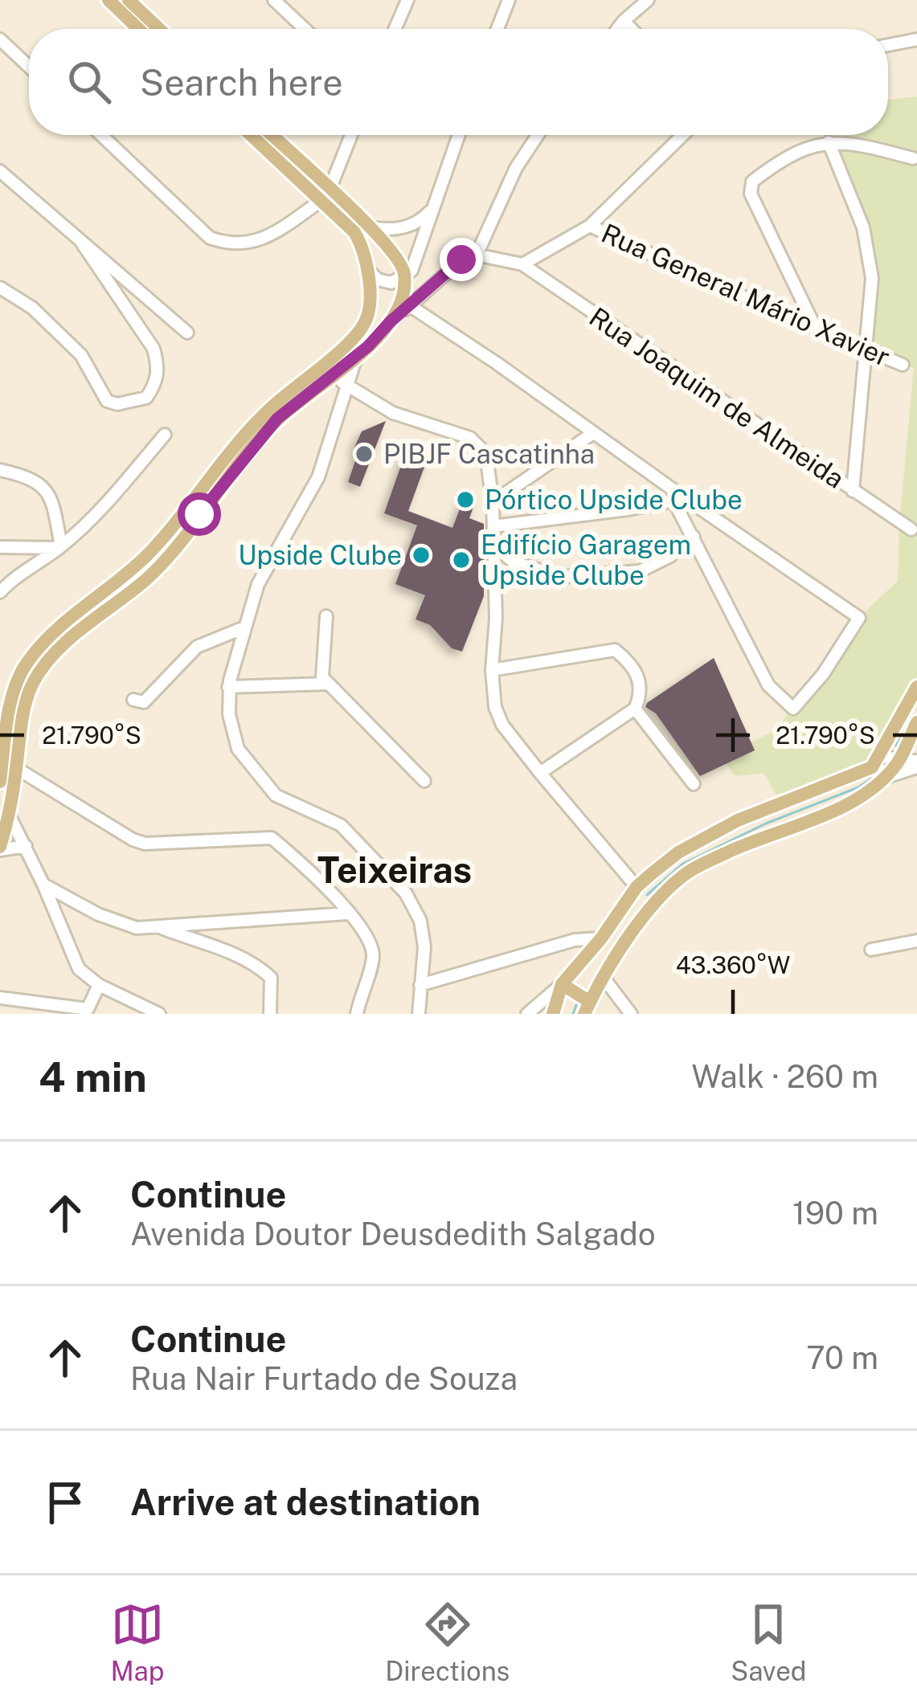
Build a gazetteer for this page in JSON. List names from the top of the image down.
{
  "streets": {
    "street": ["Rua General Mário Xavier", "Rua Joaquim de Almeida"]
  },
  "districts": ["Teixeiras"],
  "places": [
    "PIBJF Cascatinha",
    "Pórtico Upside Clube",
    "Upside Clube",
    "Edifício Garagem Upside Clube"
  ],
  "page": {
    "search": "Search here",
    "heading": ["4 min", "Walk · 260 m"],
    "list": [
      ["Continue", "Avenida Doutor Deusdedith Salgado", "190 m"],
      ["Continue", "Rua Nair Furtado de Souza", "70 m"],
      "Arrive at destination"
    ],
    "nav": ["Map", "Directions", "Saved"]
  },
  "coordinates": ["21.790°S", "43.360°W"]
}
